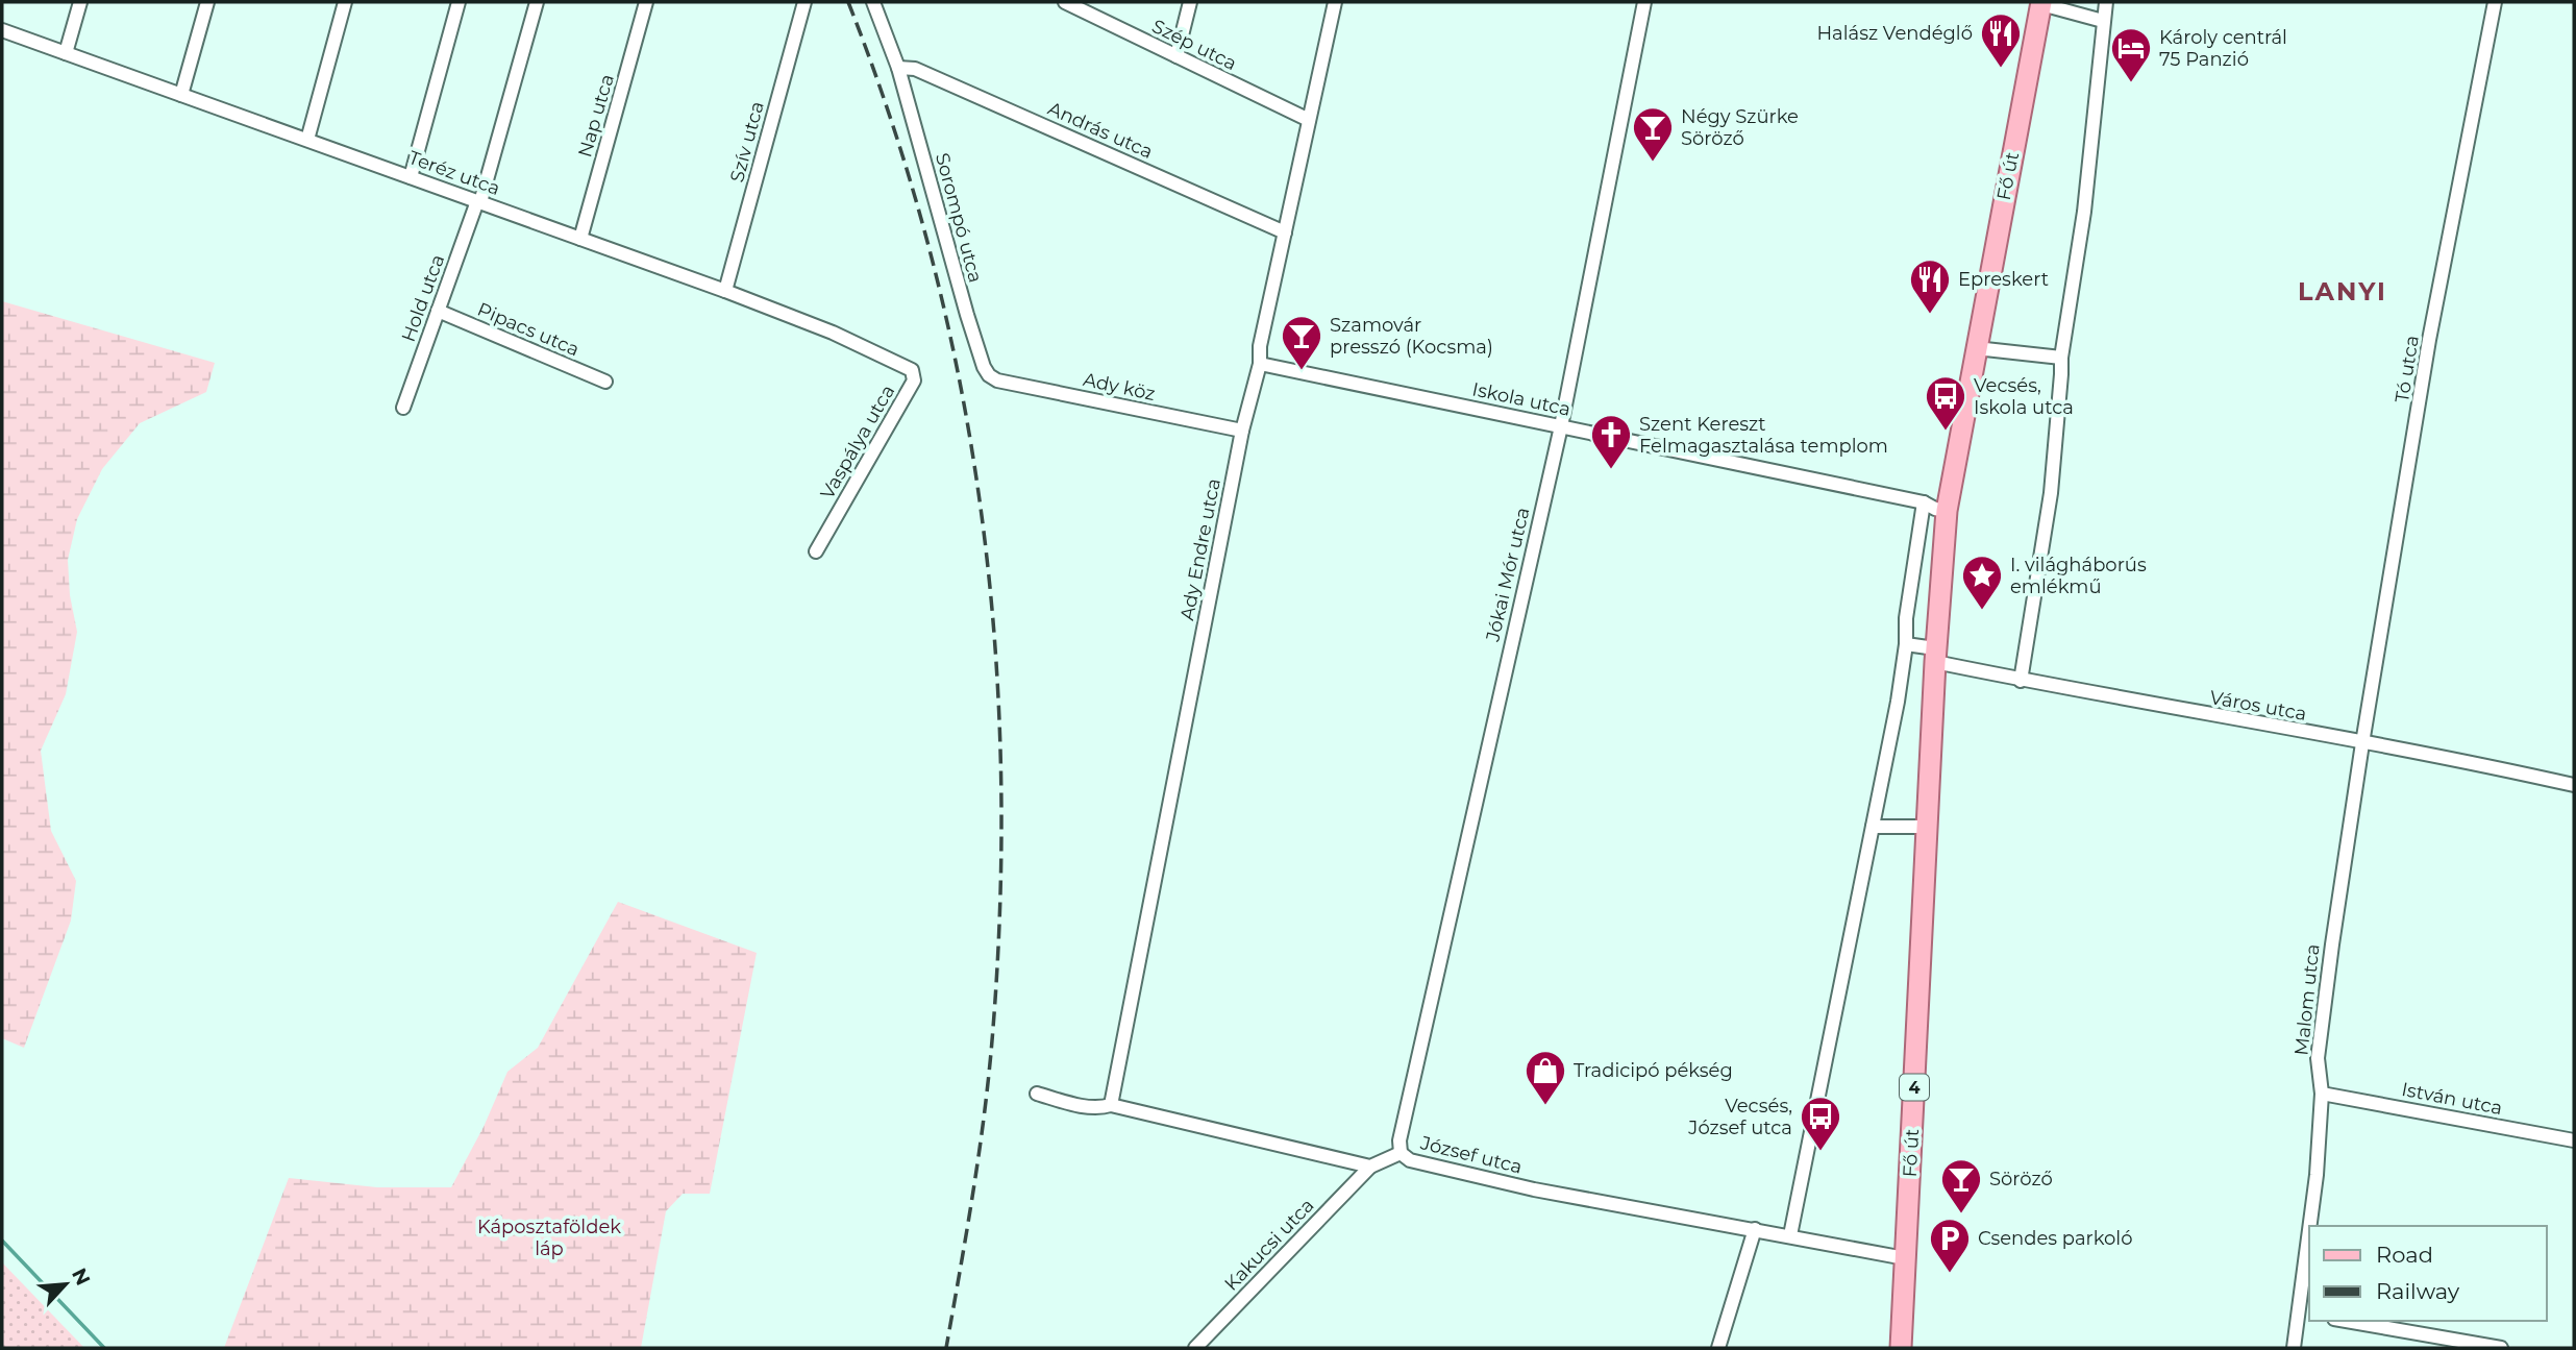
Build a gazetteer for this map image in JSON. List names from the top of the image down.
{
  "streets": {
    "main road": ["Fő út", "4"],
    "street": [
      "Szép utca",
      "Nap utca",
      "András utca",
      "Szív utca",
      "Teréz utca",
      "Sorompó utca",
      "Hold utca",
      "Pipacs utca",
      "Tó utca",
      "Ady köz",
      "Iskola utca",
      "Vaspálya utca",
      "Ady Endre utca",
      "Jókai Mór utca",
      "Város utca",
      "Malom utca",
      "István utca",
      "József utca",
      "Kakucsi utca"
    ]
  },
  "crossings": [
    ["Szép utca", "Ady Endre utca"],
    ["Nap utca", "Teréz utca"],
    ["András utca", "Sorompó utca"],
    ["András utca", "Ady Endre utca"],
    ["Szív utca", "Teréz utca"],
    ["Teréz utca", "Hold utca"],
    ["Teréz utca", "Vaspálya utca"],
    ["Fő út", "Iskola utca"],
    ["Fő út", "Város utca"],
    ["Fő út", "József utca"],
    ["Sorompó utca", "Ady köz"],
    ["Hold utca", "Pipacs utca"],
    ["Tó utca", "Város utca"],
    ["Tó utca", "Malom utca"],
    ["Ady köz", "Ady Endre utca"],
    ["Iskola utca", "Ady Endre utca"],
    ["Iskola utca", "Jókai Mór utca"],
    ["Jókai Mór utca", "József utca"],
    ["Város utca", "Malom utca"],
    ["Malom utca", "István utca"],
    ["József utca", "Kakucsi utca"]
  ],
  "districts": ["LANYI"],
  "parks": ["Káposztaföldek láp"],
  "places": {
    "restaurant": ["Halász Vendéglő", "Epreskert"],
    "hotel": ["Károly centrál 75 Panzió"],
    "bar": ["Négy Szürke Söröző", "Szamovár presszó (Kocsma)", "Söröző"],
    "bus stop": ["Vecsés, Iskola utca", "Vecsés, József utca"],
    "church": ["Szent Kereszt Felmagasztalása templom"],
    "place": ["I. világháborús emlékmű"],
    "shop": ["Tradicipó pékség"],
    "parking": ["Csendes parkoló"]
  },
  "legend": ["Road", "Railway"],
  "north": "top right"
}
